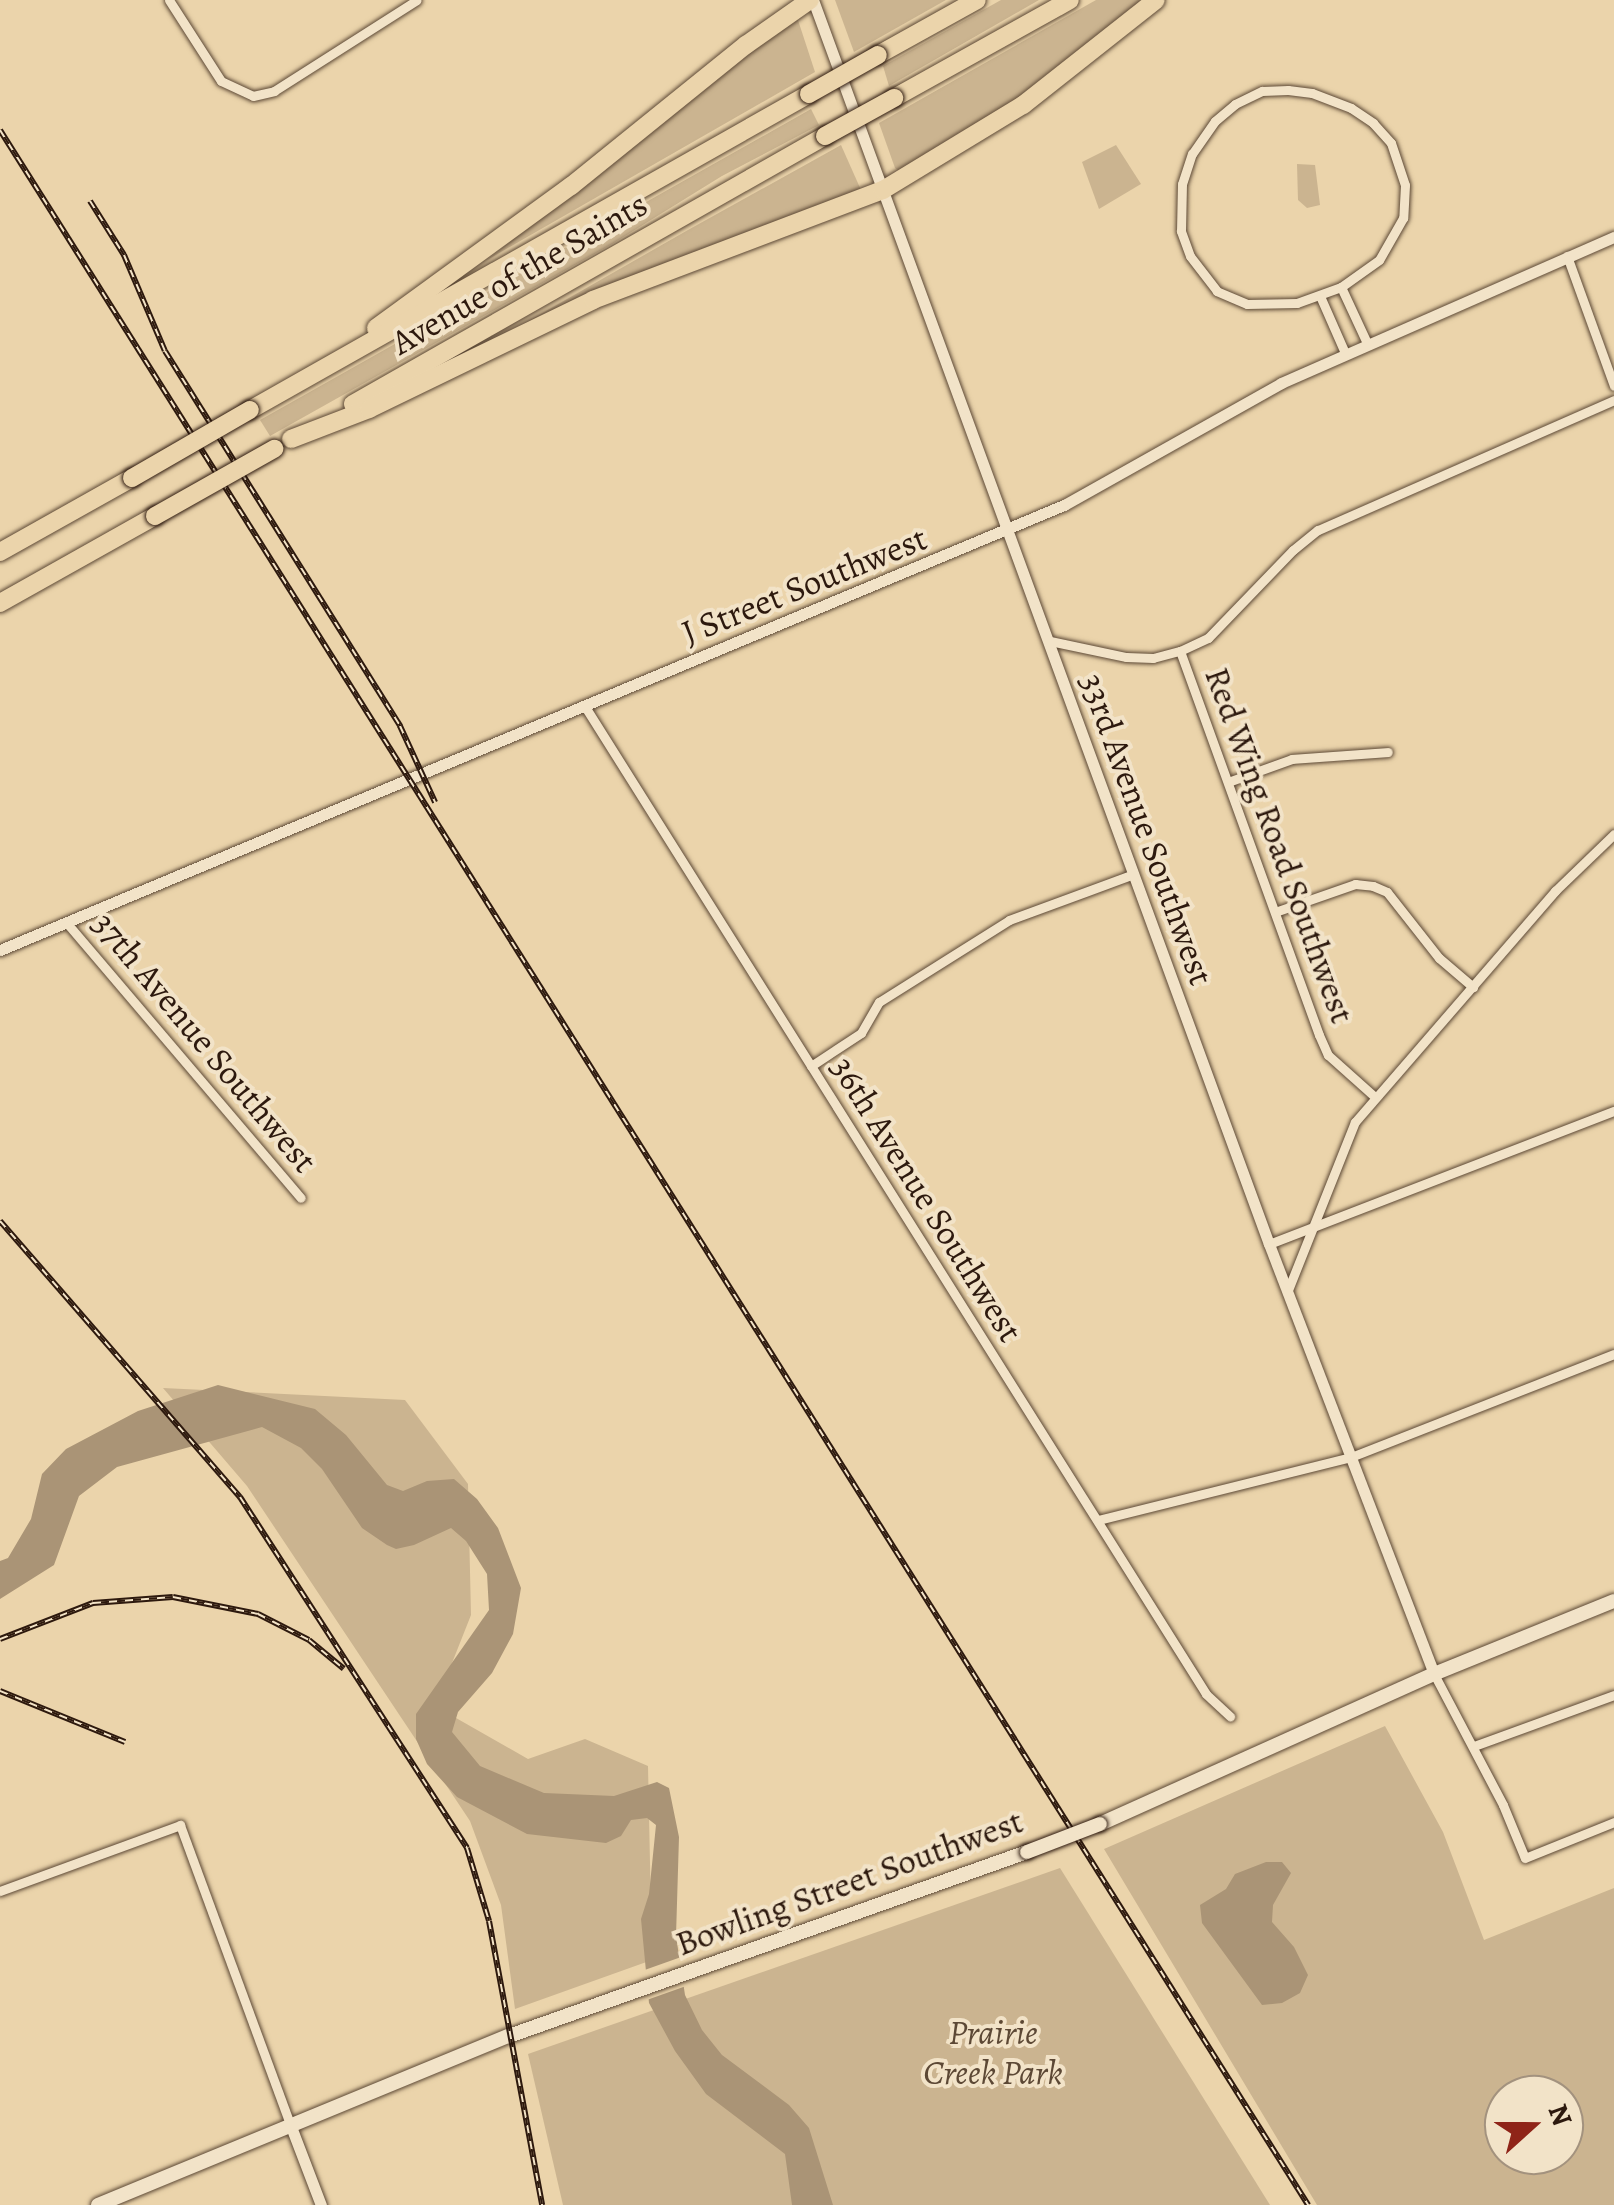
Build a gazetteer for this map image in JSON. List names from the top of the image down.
{
  "streets": {
    "highway": ["Avenue of the Saints"],
    "main road": ["Bowling Street Southwest"],
    "street": [
      "J Street Southwest",
      "33rd Avenue Southwest",
      "Red Wing Road Southwest",
      "37th Avenue Southwest",
      "36th Avenue Southwest"
    ]
  },
  "crossings": [
    ["J Street Southwest", "33rd Avenue Southwest"],
    ["J Street Southwest", "37th Avenue Southwest"],
    ["J Street Southwest", "36th Avenue Southwest"],
    ["33rd Avenue Southwest", "Bowling Street Southwest"]
  ],
  "parks": ["Prairie Creek Park"],
  "north": "right"
}
